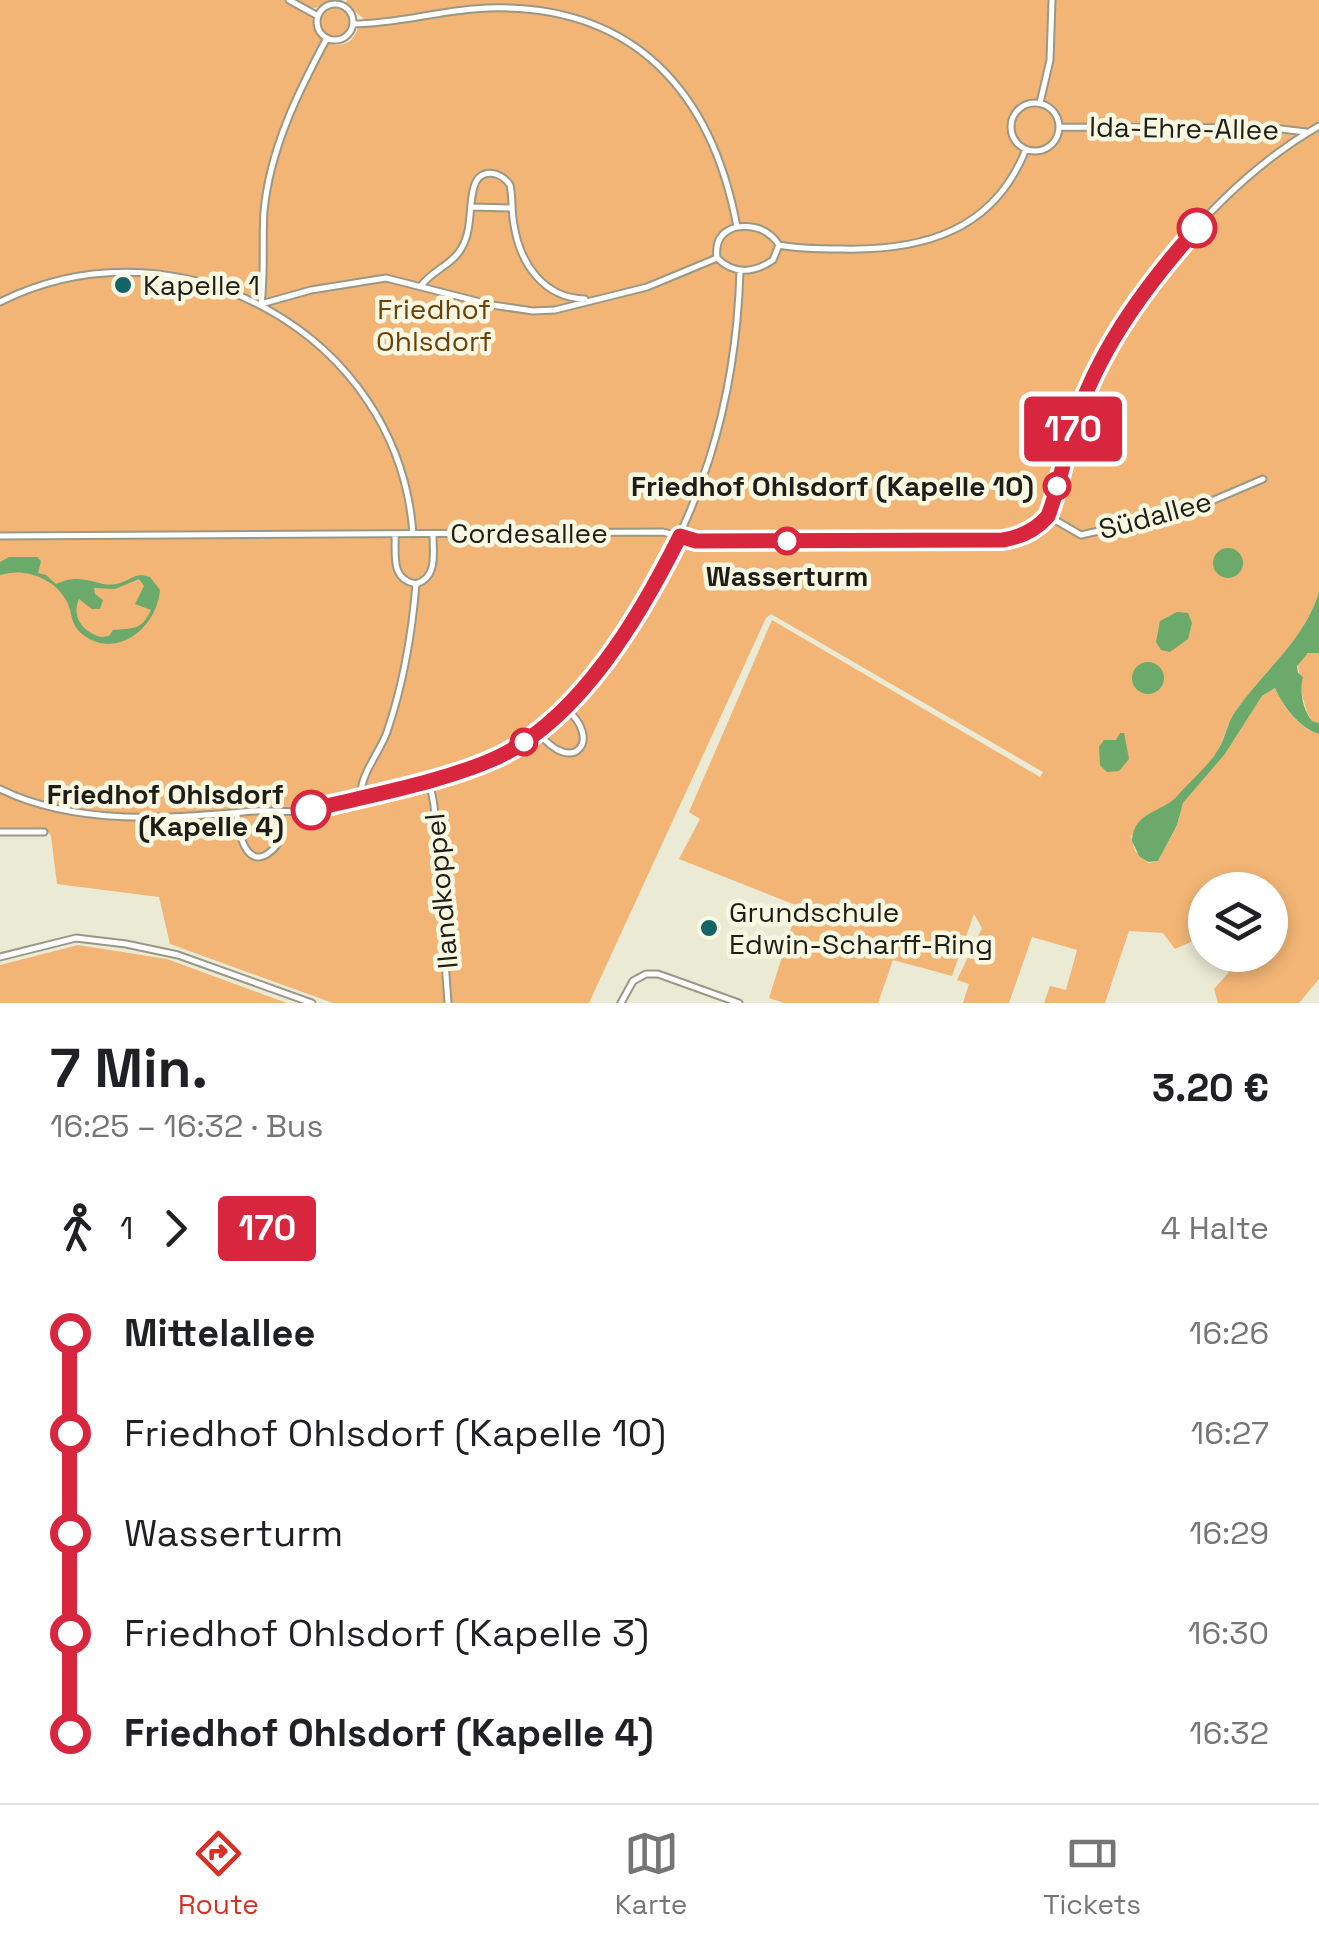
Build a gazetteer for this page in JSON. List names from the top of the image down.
{
  "streets": {
    "street": [
      "Ida-Ehre-Allee",
      "Südallee",
      "Cordesallee",
      "Ilandkoppel"
    ]
  },
  "crossings": [
    ["Südallee", "Cordesallee"]
  ],
  "parks": ["Friedhof Ohlsdorf"],
  "places": [
    "Kapelle 1",
    "Friedhof Ohlsdorf (Kapelle 10)",
    "Wasserturm",
    "Friedhof Ohlsdorf (Kapelle 4)",
    "Grundschule Edwin-Scharff-Ring"
  ],
  "lines": ["bus line 170"],
  "page": {
    "on_map": "170",
    "heading": ["7 Min.", "16:25 – 16:32 · Bus", "3.20 €"],
    "legs": ["1", "170", "4 Halte"],
    "list": [
      {
        "name": "Mittelallee",
        "value": "16:26"
      },
      {
        "name": "Friedhof Ohlsdorf (Kapelle 10)",
        "value": "16:27"
      },
      {
        "name": "Wasserturm",
        "value": "16:29"
      },
      {
        "name": "Friedhof Ohlsdorf (Kapelle 3)",
        "value": "16:30"
      },
      {
        "name": "Friedhof Ohlsdorf (Kapelle 4)",
        "value": "16:32"
      }
    ],
    "tabs": ["Route", "Karte", "Tickets"]
  }
}
